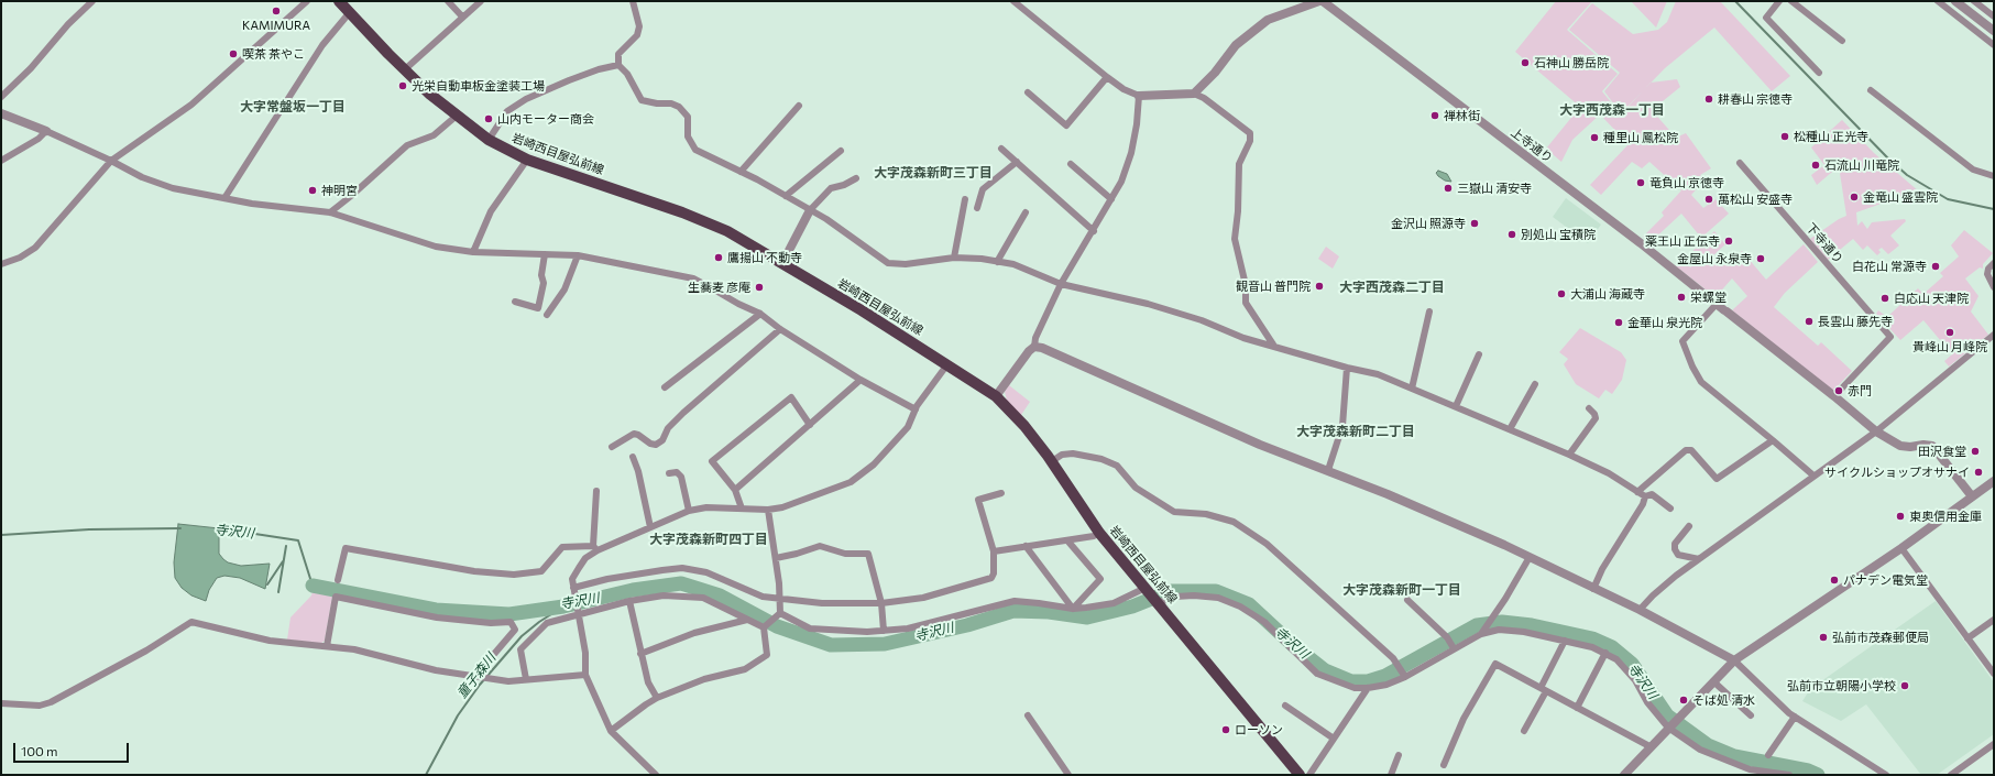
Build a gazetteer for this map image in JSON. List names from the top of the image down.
{
  "streets": {
    "main road": ["岩崎西目屋弘前線"],
    "street": ["上寺通り", "下寺通り"]
  },
  "crossings": [
    ["上寺通り", "下寺通り"]
  ],
  "districts": [
    "大字常盤坂一丁目",
    "大字西茂森一丁目",
    "大字茂森新町三丁目",
    "大字西茂森二丁目",
    "大字茂森新町二丁目",
    "大字茂森新町四丁目",
    "大字茂森新町一丁目"
  ],
  "water": ["寺沢川", "童子森川"],
  "places": [
    "KAMIMURA",
    "喫茶 茶やこ",
    "石神山 勝岳院",
    "光栄自動車板金塗装工場",
    "耕春山 宗徳寺",
    "禅林街",
    "山内モーター商会",
    "松種山 正光寺",
    "種里山 鳳松院",
    "石流山 川竜院",
    "竜負山 京徳寺",
    "三嶽山 清安寺",
    "神明宮",
    "金竜山 盛雲院",
    "萬松山 安盛寺",
    "金沢山 照源寺",
    "別処山 宝積院",
    "薬王山 正伝寺",
    "鷹揚山 不動寺",
    "金屋山 永泉寺",
    "白花山 常源寺",
    "観音山 普門院",
    "生蕎麦 彦庵",
    "大浦山 海蔵寺",
    "栄螺堂",
    "白応山 天津院",
    "長雲山 藤先寺",
    "金華山 泉光院",
    "貴峰山 月峰院",
    "赤門",
    "田沢食堂",
    "サイクルショップオサナイ",
    "東奥信用金庫",
    "パナデン電気堂",
    "弘前市茂森郵便局",
    "弘前市立朝陽小学校",
    "そば処 清水",
    "ローソン"
  ],
  "scale_bar": "100 m"
}
